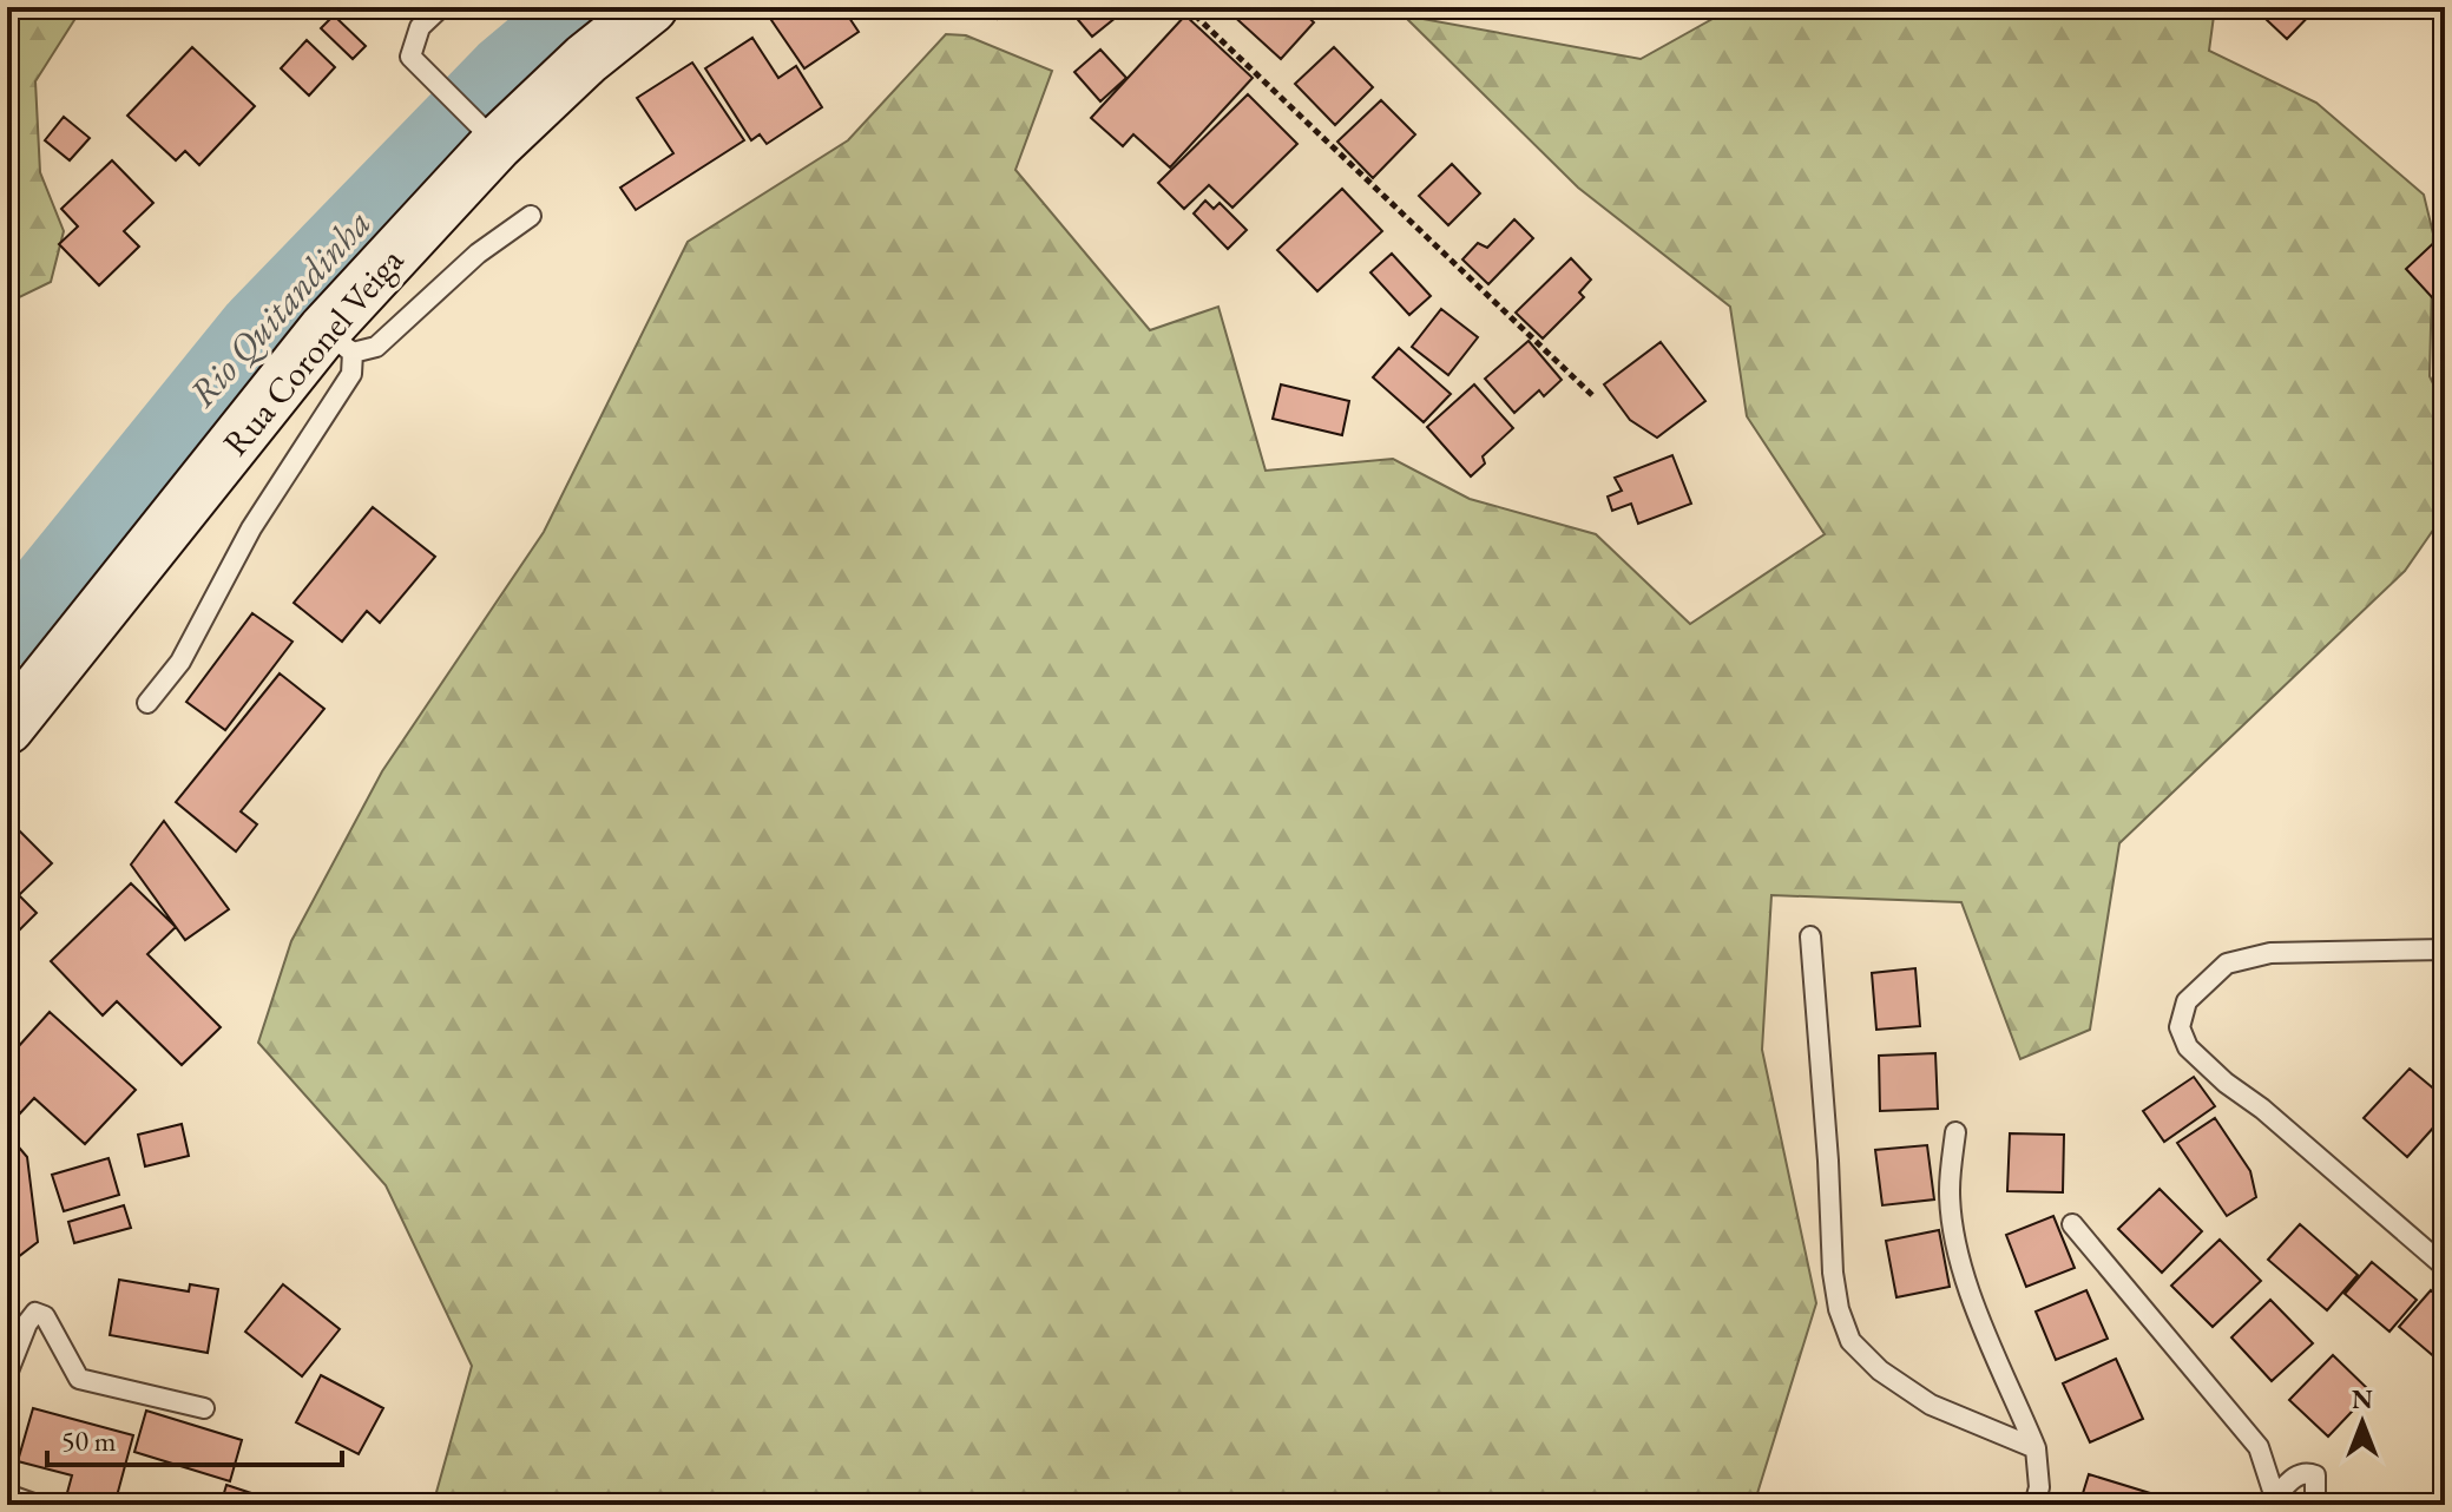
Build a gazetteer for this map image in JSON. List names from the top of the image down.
{
  "streets": {
    "main road": ["Rua Coronel Veiga"]
  },
  "water": ["Rio Quitandinha"],
  "scale_bar": "50 m",
  "north": "top"
}
